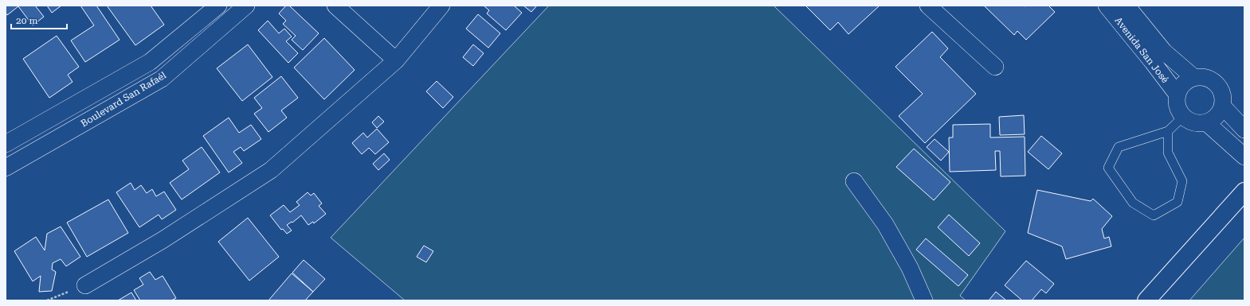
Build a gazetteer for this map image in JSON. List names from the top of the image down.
{
  "streets": {
    "street": ["Avenida San José", "Boulevard San Rafaél"]
  },
  "scale_bar": "20 m"
}
